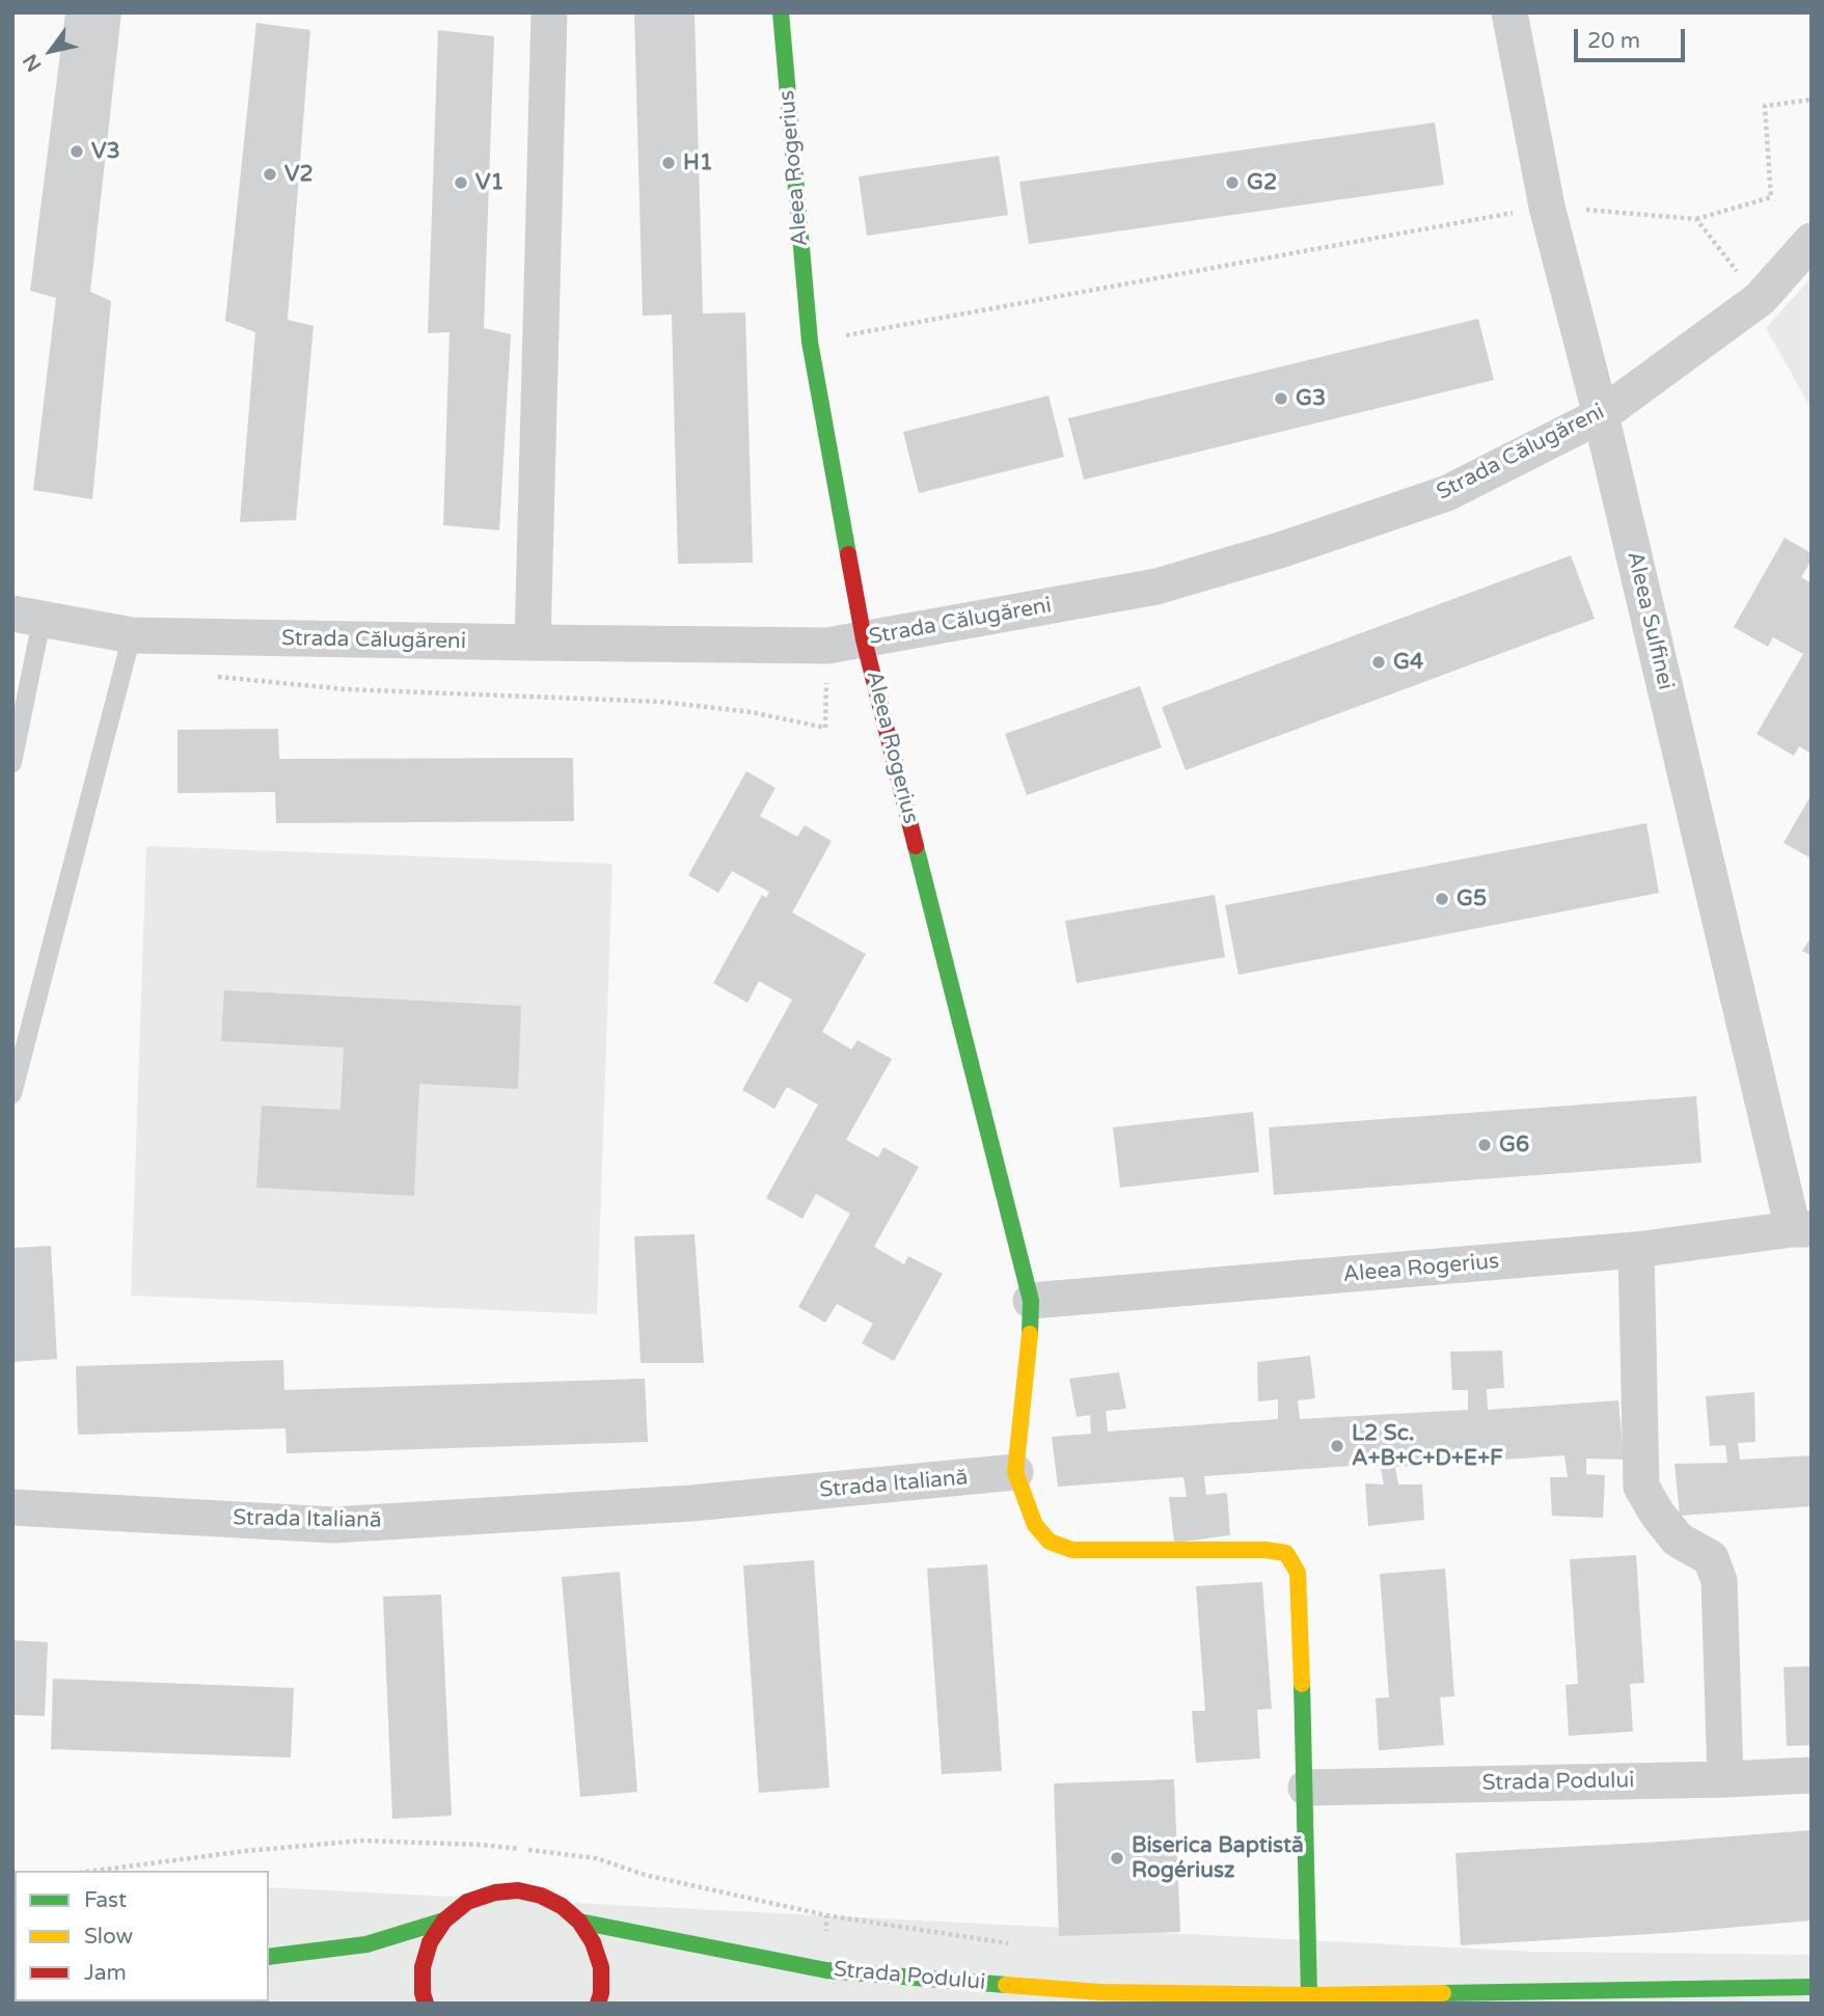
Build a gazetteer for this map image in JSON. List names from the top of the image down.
{
  "streets": {
    "street": [
      "Aleea Rogerius",
      "Strada Călugăreni",
      "Aleea Sulfinei",
      "Strada Italiană",
      "Strada Podului"
    ]
  },
  "crossings": [
    ["Aleea Rogerius", "Strada Călugăreni"],
    ["Aleea Rogerius", "Aleea Sulfinei"],
    ["Aleea Rogerius", "Strada Italiană"],
    ["Strada Călugăreni", "Aleea Sulfinei"]
  ],
  "places": [
    "V3",
    "H1",
    "V2",
    "V1",
    "G2",
    "G3",
    "G4",
    "G5",
    "G6",
    "L2 Sc. A+B+C+D+E+F",
    "Biserica Baptistă Rogériusz"
  ],
  "legend": ["Fast", "Slow", "Jam"],
  "scale_bar": "20 m",
  "north": "bottom left"
}
